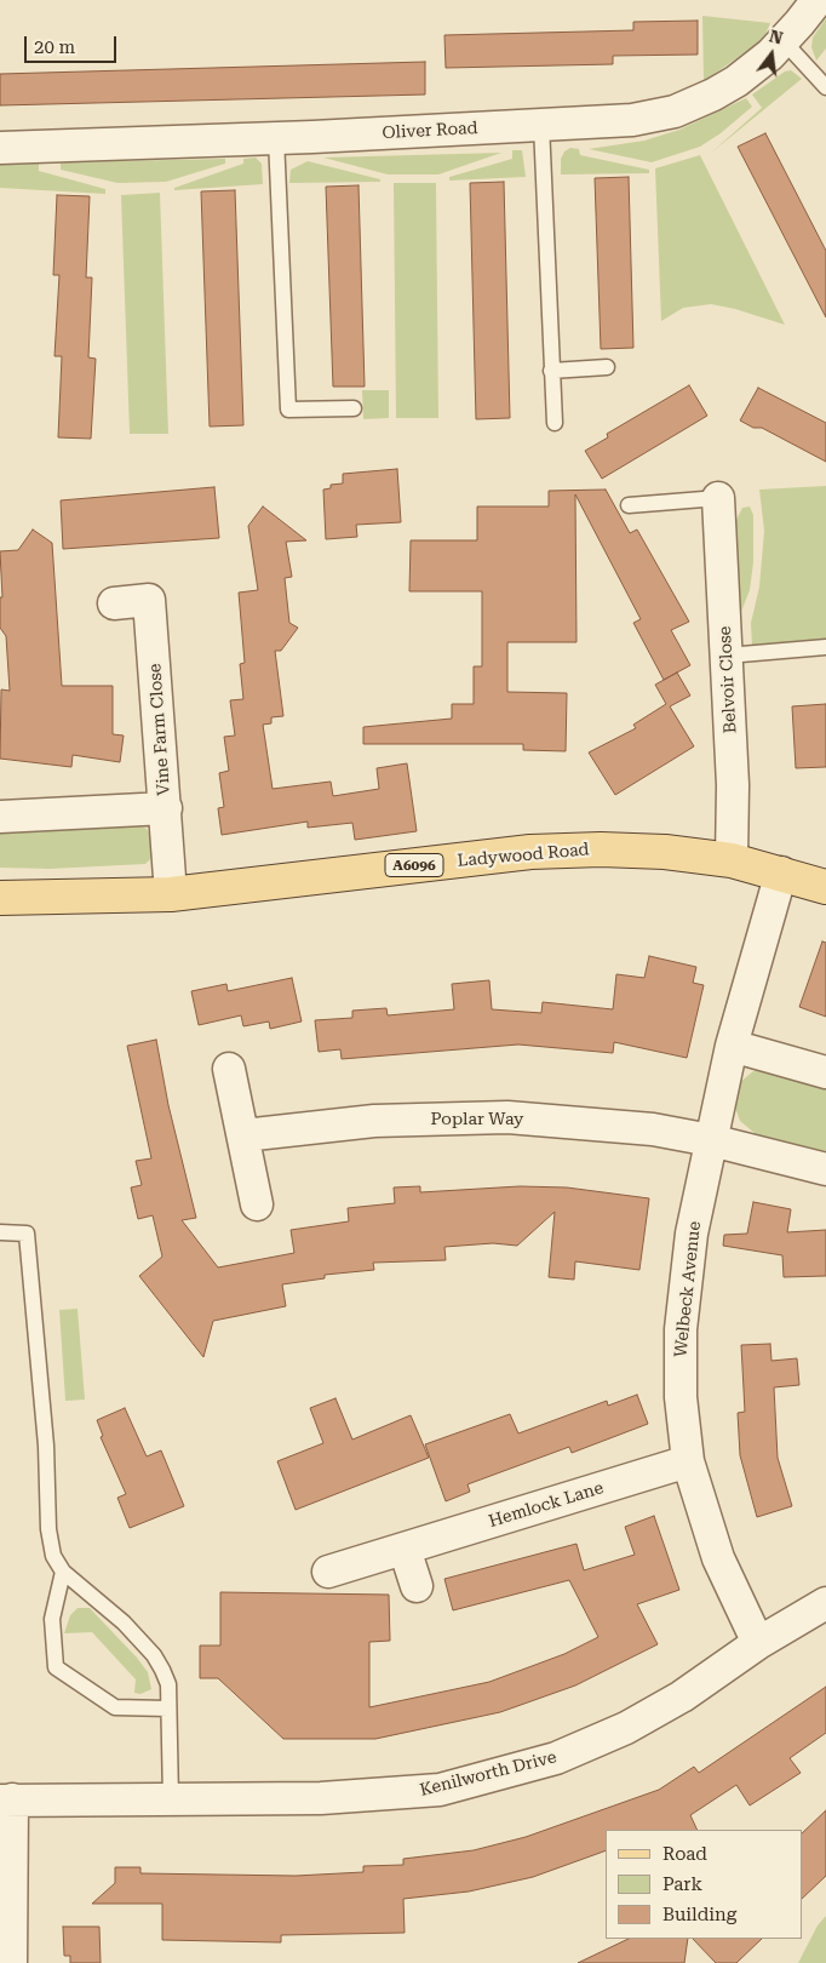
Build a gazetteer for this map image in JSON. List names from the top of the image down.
{
  "streets": {
    "main road": ["Ladywood Road", "A6096"],
    "street": [
      "Oliver Road",
      "Belvoir Close",
      "Vine Farm Close",
      "Poplar Way",
      "Welbeck Avenue",
      "Hemlock Lane",
      "Kenilworth Drive"
    ]
  },
  "crossings": [
    ["Belvoir Close", "Ladywood Road"],
    ["Vine Farm Close", "Ladywood Road"],
    ["Ladywood Road", "Welbeck Avenue"],
    ["Poplar Way", "Welbeck Avenue"],
    ["Welbeck Avenue", "Hemlock Lane"],
    ["Welbeck Avenue", "Kenilworth Drive"]
  ],
  "legend": ["Road", "Park", "Building"],
  "scale_bar": "20 m",
  "north": "top"
}
